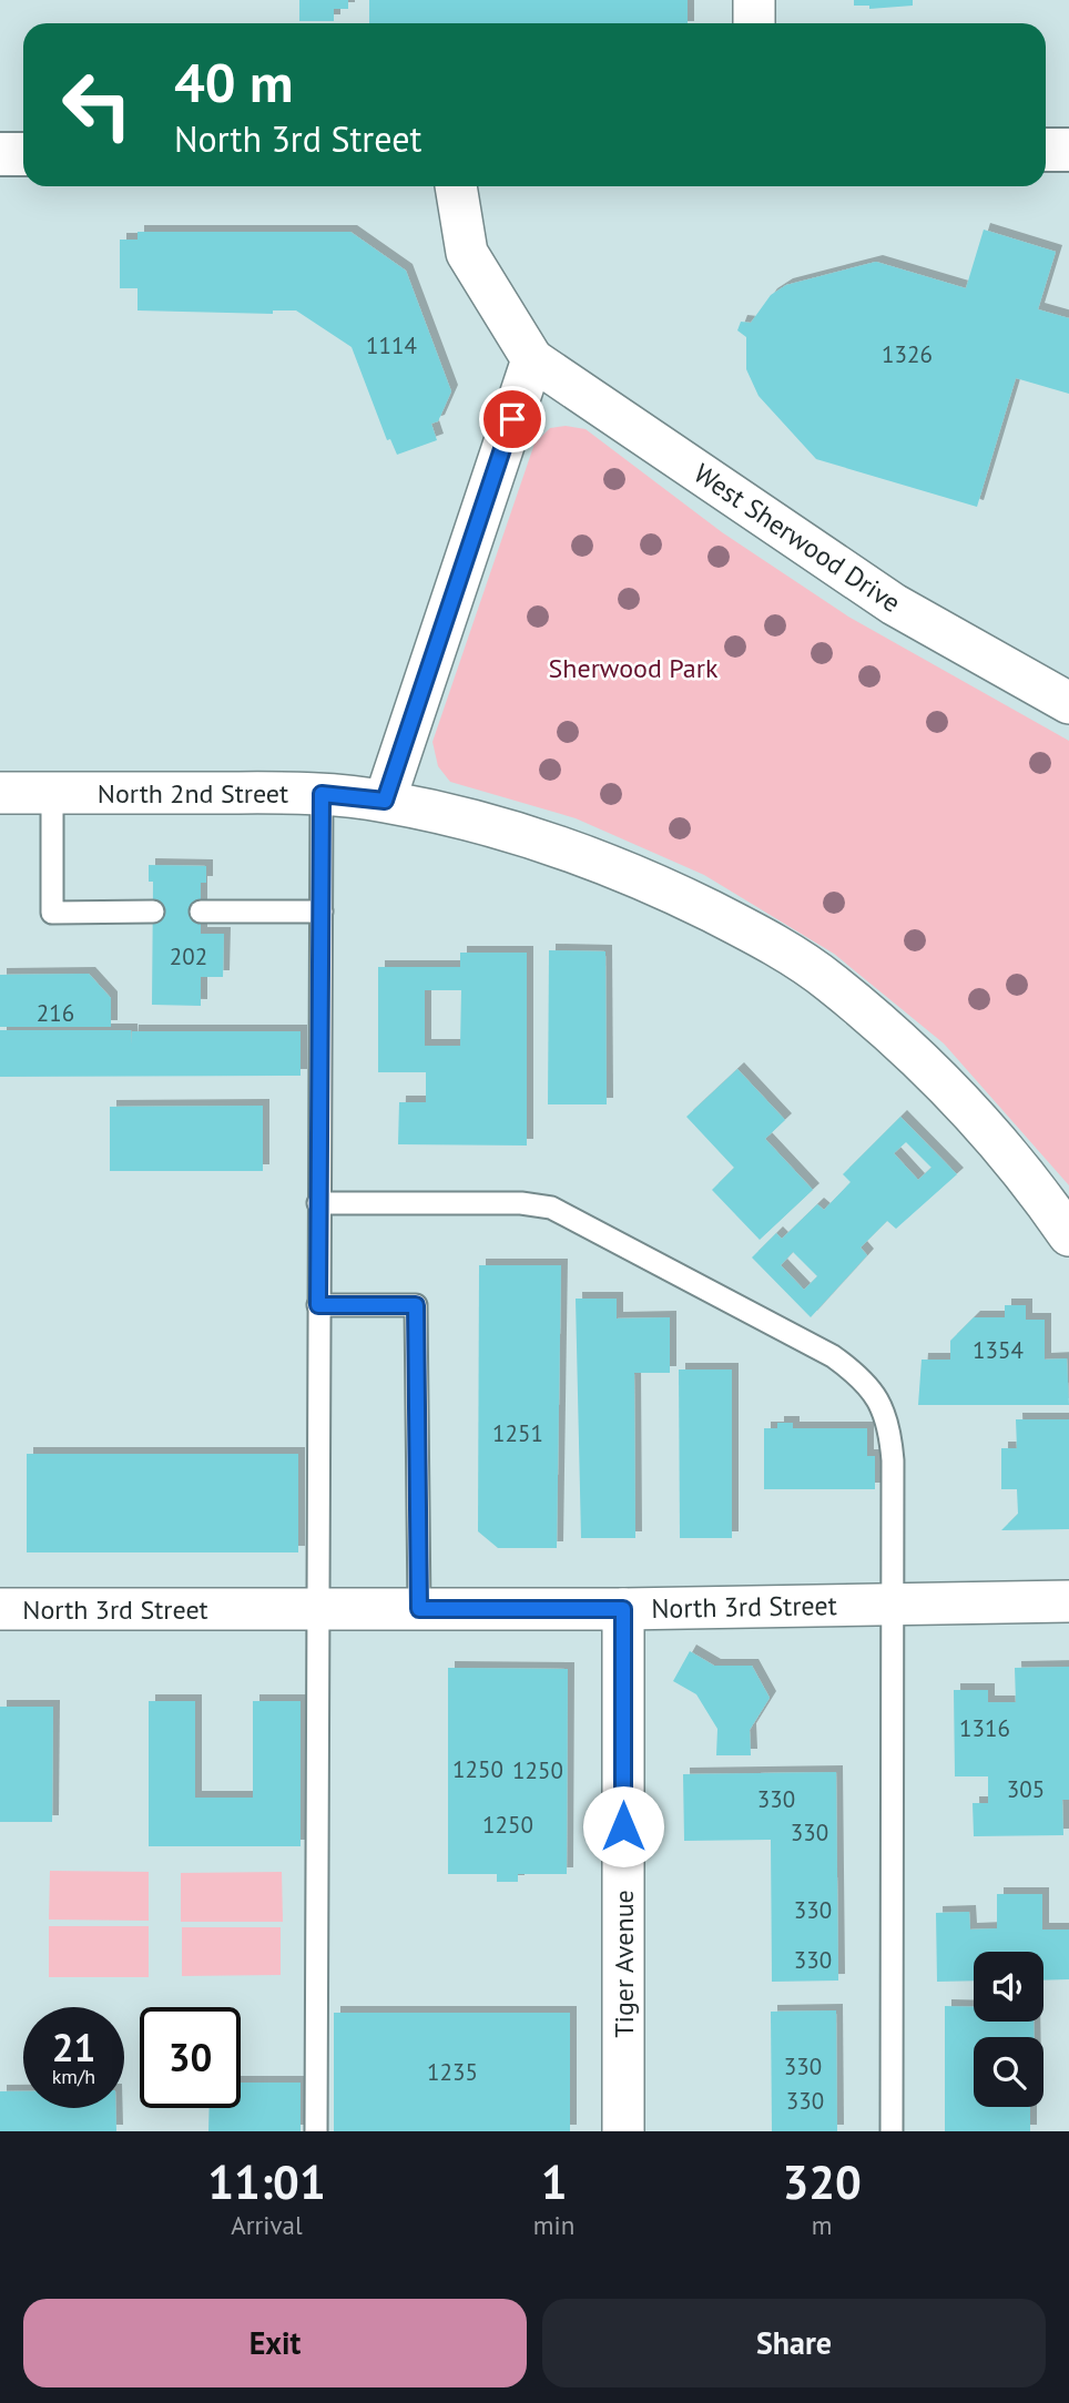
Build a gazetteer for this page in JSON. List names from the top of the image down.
{
  "streets": {
    "street": [
      "West Sherwood Drive",
      "North 2nd Street",
      "North 3rd Street",
      "Tiger Avenue"
    ]
  },
  "crossings": [
    ["North 3rd Street", "Tiger Avenue"]
  ],
  "parks": ["Sherwood Park"],
  "house_numbers": [
    "1114",
    "1326",
    "202",
    "216",
    "1354",
    "1251",
    "1316",
    "1250",
    "1250",
    "305",
    "330",
    "1250",
    "330",
    "330",
    "330",
    "330",
    "1235",
    "330"
  ],
  "page": {
    "turn": ["40 m", "North 3rd Street"],
    "speed": "21 km/h",
    "limit": "30",
    "eta": [
      "11:01",
      "Arrival",
      "1",
      "min",
      "320",
      "m"
    ],
    "buttons": ["Exit", "Share"]
  }
}
